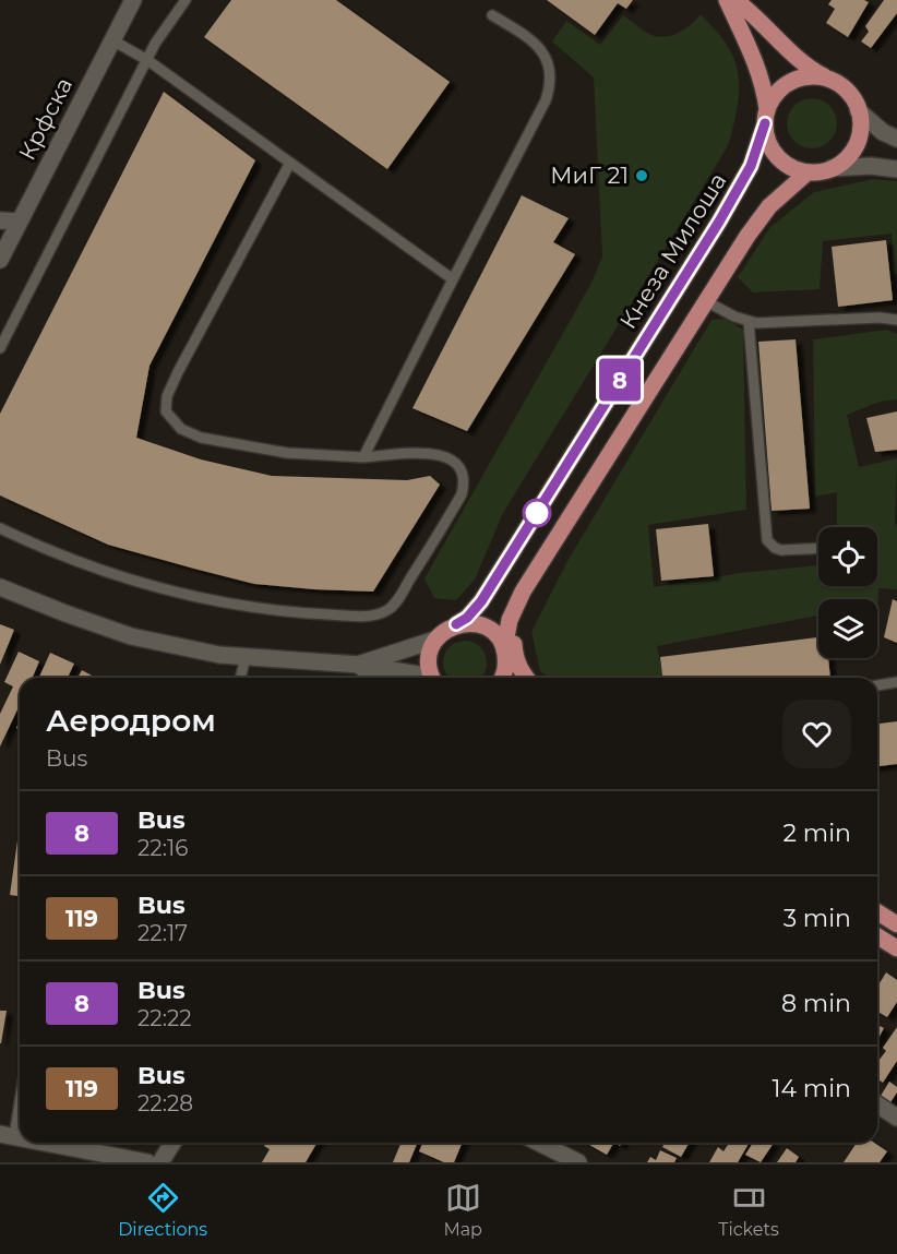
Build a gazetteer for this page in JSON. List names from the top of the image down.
{
  "streets": {
    "main road": ["Кнеза Милоша"],
    "street": ["Крфска"]
  },
  "places": ["МиГ 21"],
  "lines": ["bus line 8"],
  "page": {
    "on_map": "8",
    "heading": ["Аеродром", "Bus"],
    "list": [
      {
        "mark": "8",
        "name": "Bus",
        "note": "22:16",
        "value": "2 min"
      },
      {
        "mark": "119",
        "name": "Bus",
        "note": "22:17",
        "value": "3 min"
      },
      {
        "mark": "8",
        "name": "Bus",
        "note": "22:22",
        "value": "8 min"
      },
      {
        "mark": "119",
        "name": "Bus",
        "note": "22:28",
        "value": "14 min"
      }
    ],
    "tabs": ["Directions", "Map", "Tickets"]
  }
}
